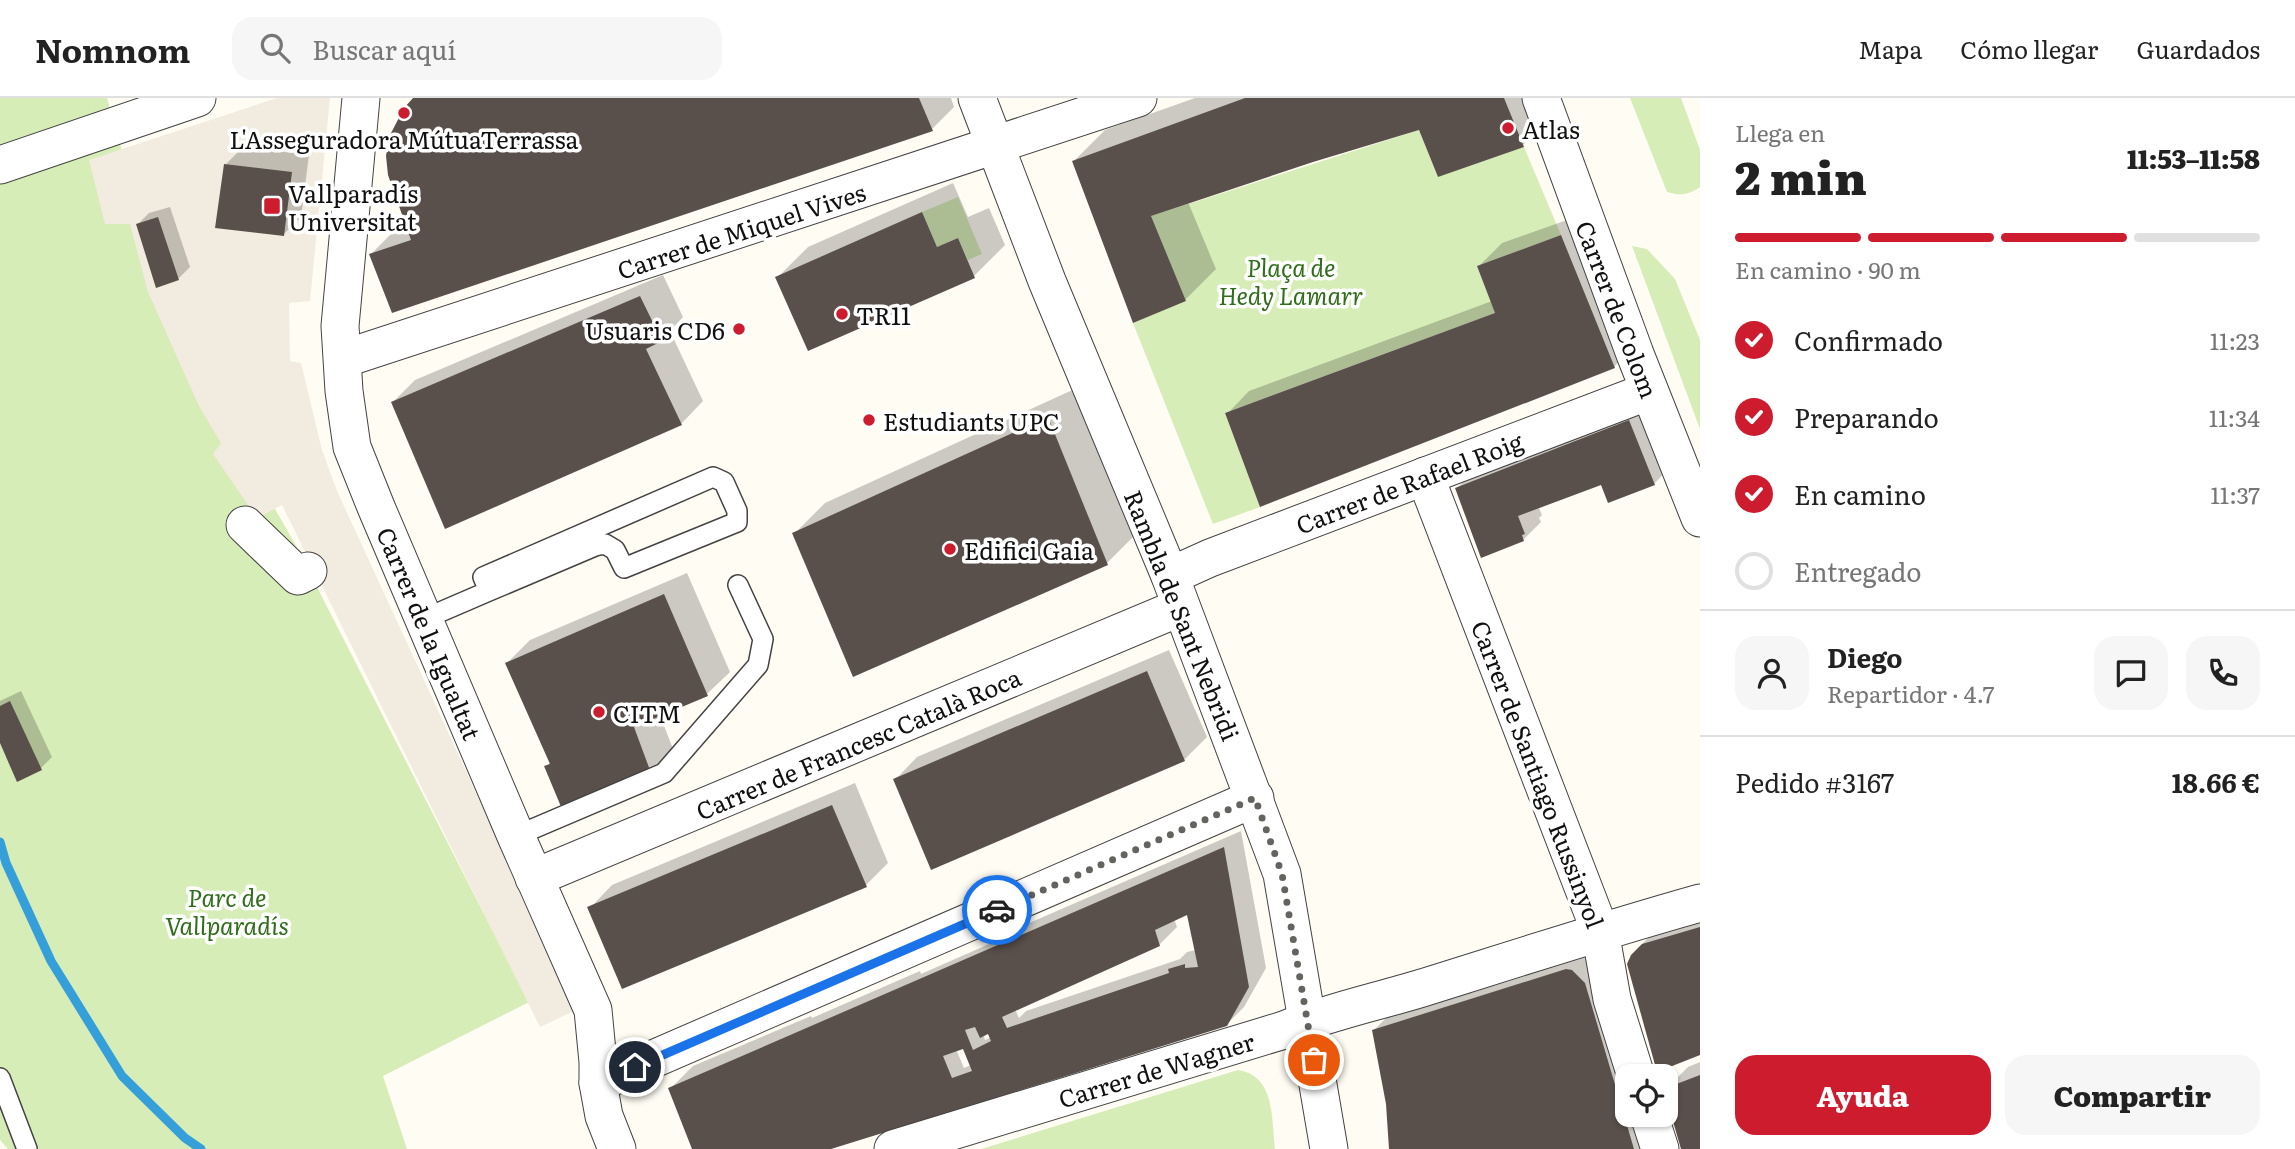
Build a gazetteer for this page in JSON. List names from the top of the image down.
{
  "streets": {
    "street": [
      "Carrer de Miquel Vives",
      "Carrer de Colom",
      "Carrer de Rafael Roig",
      "Rambla de Sant Nebridi",
      "Carrer de la Igualtat",
      "Carrer de Francesc Català Roca",
      "Carrer de Santiago Russinyol",
      "Carrer de Wagner"
    ]
  },
  "crossings": [
    ["Carrer de Miquel Vives", "Rambla de Sant Nebridi"],
    ["Carrer de Miquel Vives", "Carrer de la Igualtat"],
    ["Carrer de Colom", "Carrer de Rafael Roig"],
    ["Carrer de Rafael Roig", "Rambla de Sant Nebridi"],
    ["Carrer de Rafael Roig", "Carrer de Francesc Català Roca"],
    ["Carrer de Rafael Roig", "Carrer de Santiago Russinyol"],
    ["Rambla de Sant Nebridi", "Carrer de Francesc Català Roca"],
    ["Rambla de Sant Nebridi", "Carrer de Wagner"],
    ["Carrer de la Igualtat", "Carrer de Francesc Català Roca"],
    ["Carrer de Santiago Russinyol", "Carrer de Wagner"]
  ],
  "parks": ["Plaça de Hedy Lamarr", "Parc de Vallparadís"],
  "places": {
    "other": [
      "L'Asseguradora MútuaTerrassa",
      "Atlas",
      "TR11",
      "Usuaris CD6",
      "Estudiants UPC",
      "Edifici Gaia",
      "CITM"
    ],
    "transit": ["Vallparadís Universitat"]
  },
  "page": {
    "header": "Nomnom",
    "search": "Buscar aquí",
    "nav": ["Mapa", "Cómo llegar", "Guardados"],
    "heading": ["2 min", "Llega en", "11:53–11:58"],
    "panel": [
      "Diego",
      "Repartidor · 4.7",
      "Pedido #3167",
      "18.66 €"
    ],
    "bar": "En camino · 90 m",
    "list": [
      ["Confirmado", "11:23"],
      ["Preparando", "11:34"],
      ["En camino", "11:37"],
      "Entregado"
    ],
    "buttons": ["Ayuda", "Compartir"]
  }
}
